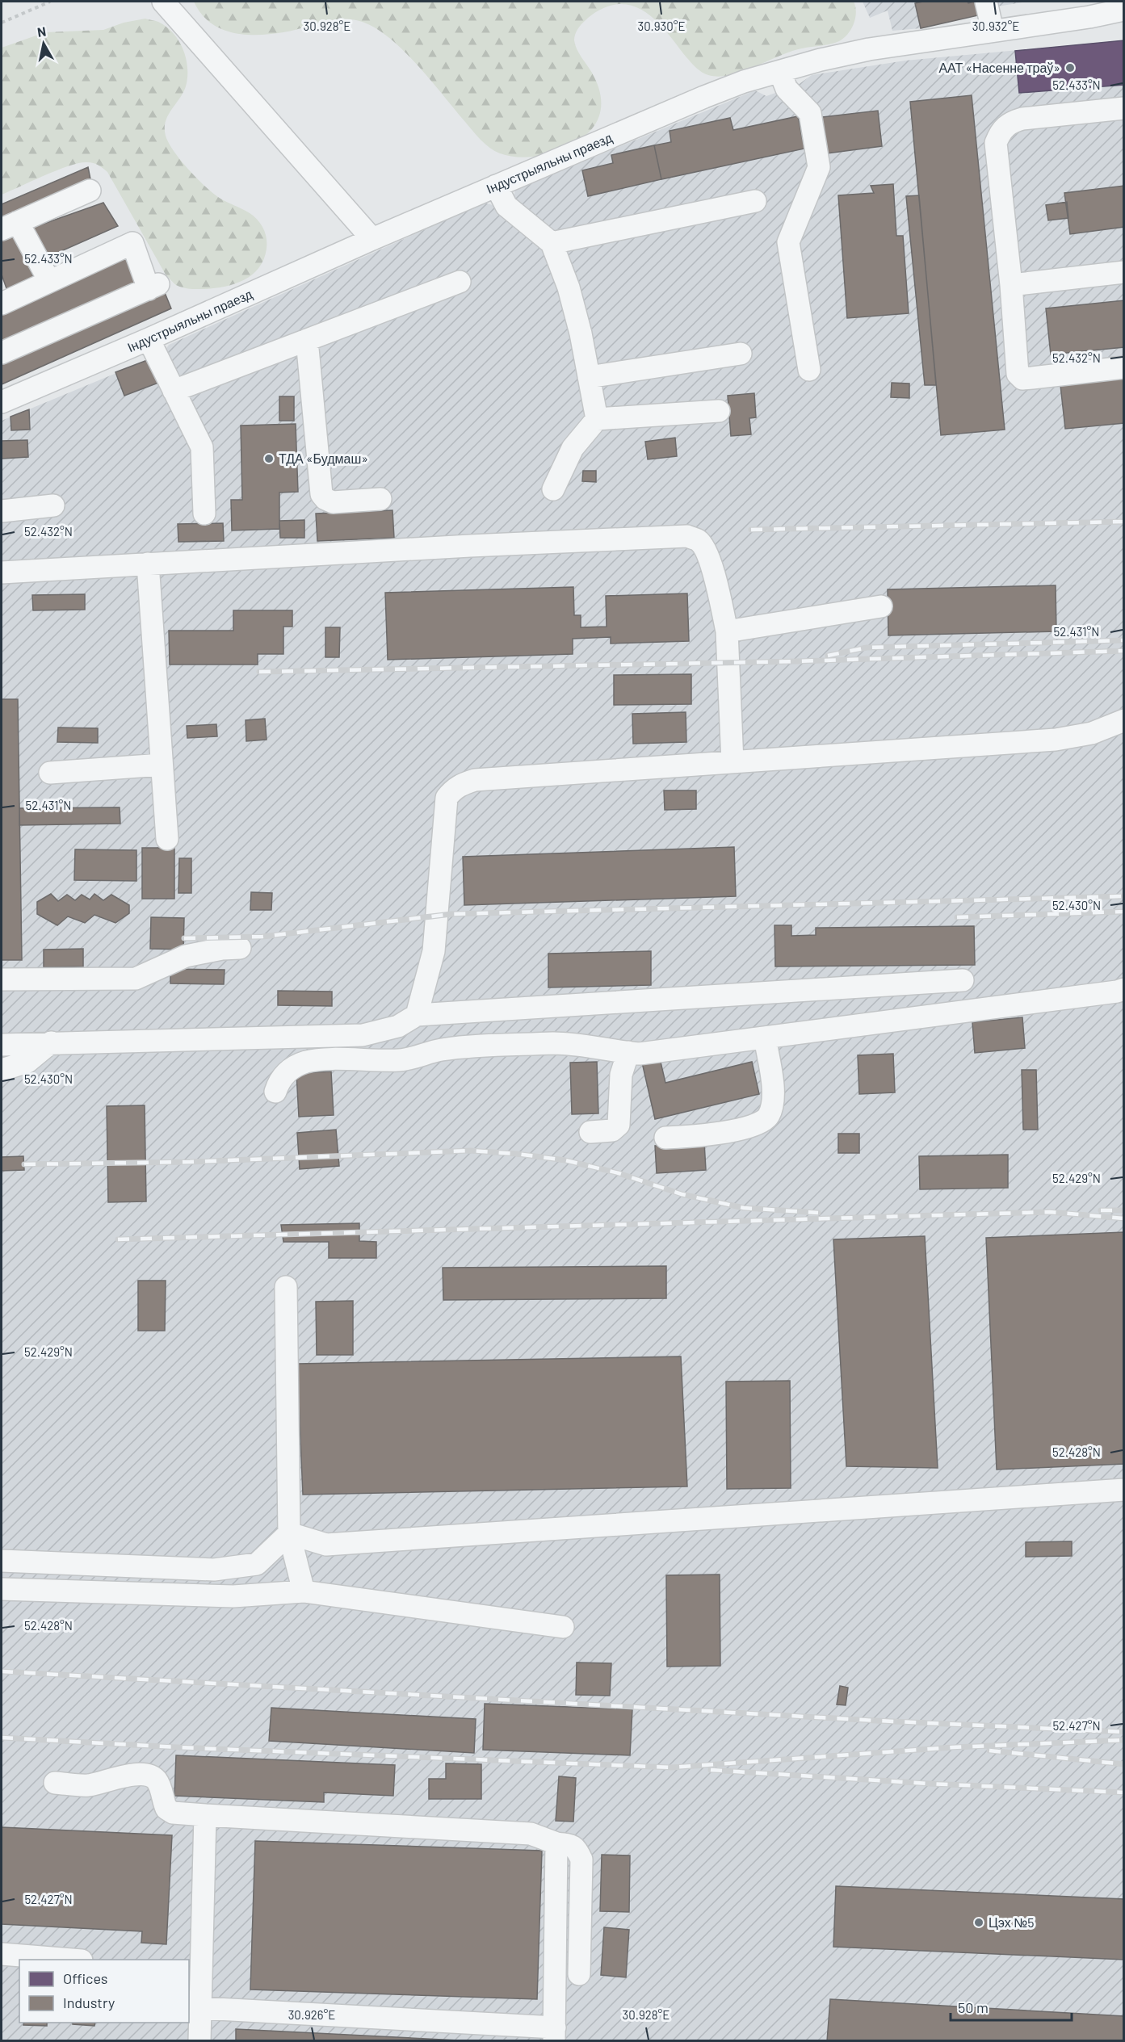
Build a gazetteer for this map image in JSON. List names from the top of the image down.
{
  "streets": {
    "street": ["Індустрыяльны праезд"]
  },
  "places": ["ААТ «Насенне траў»", "ТДА «Будмаш»", "Цэх №5"],
  "legend": ["Offices", "Industry"],
  "scale_bar": "50 m",
  "north": "top",
  "coordinates": [
    "30.928°E",
    "30.930°E",
    "30.932°E",
    "52.433°N",
    "52.432°N",
    "52.431°N",
    "52.430°N",
    "52.429°N",
    "52.428°N",
    "52.427°N",
    "30.926°E"
  ]
}
